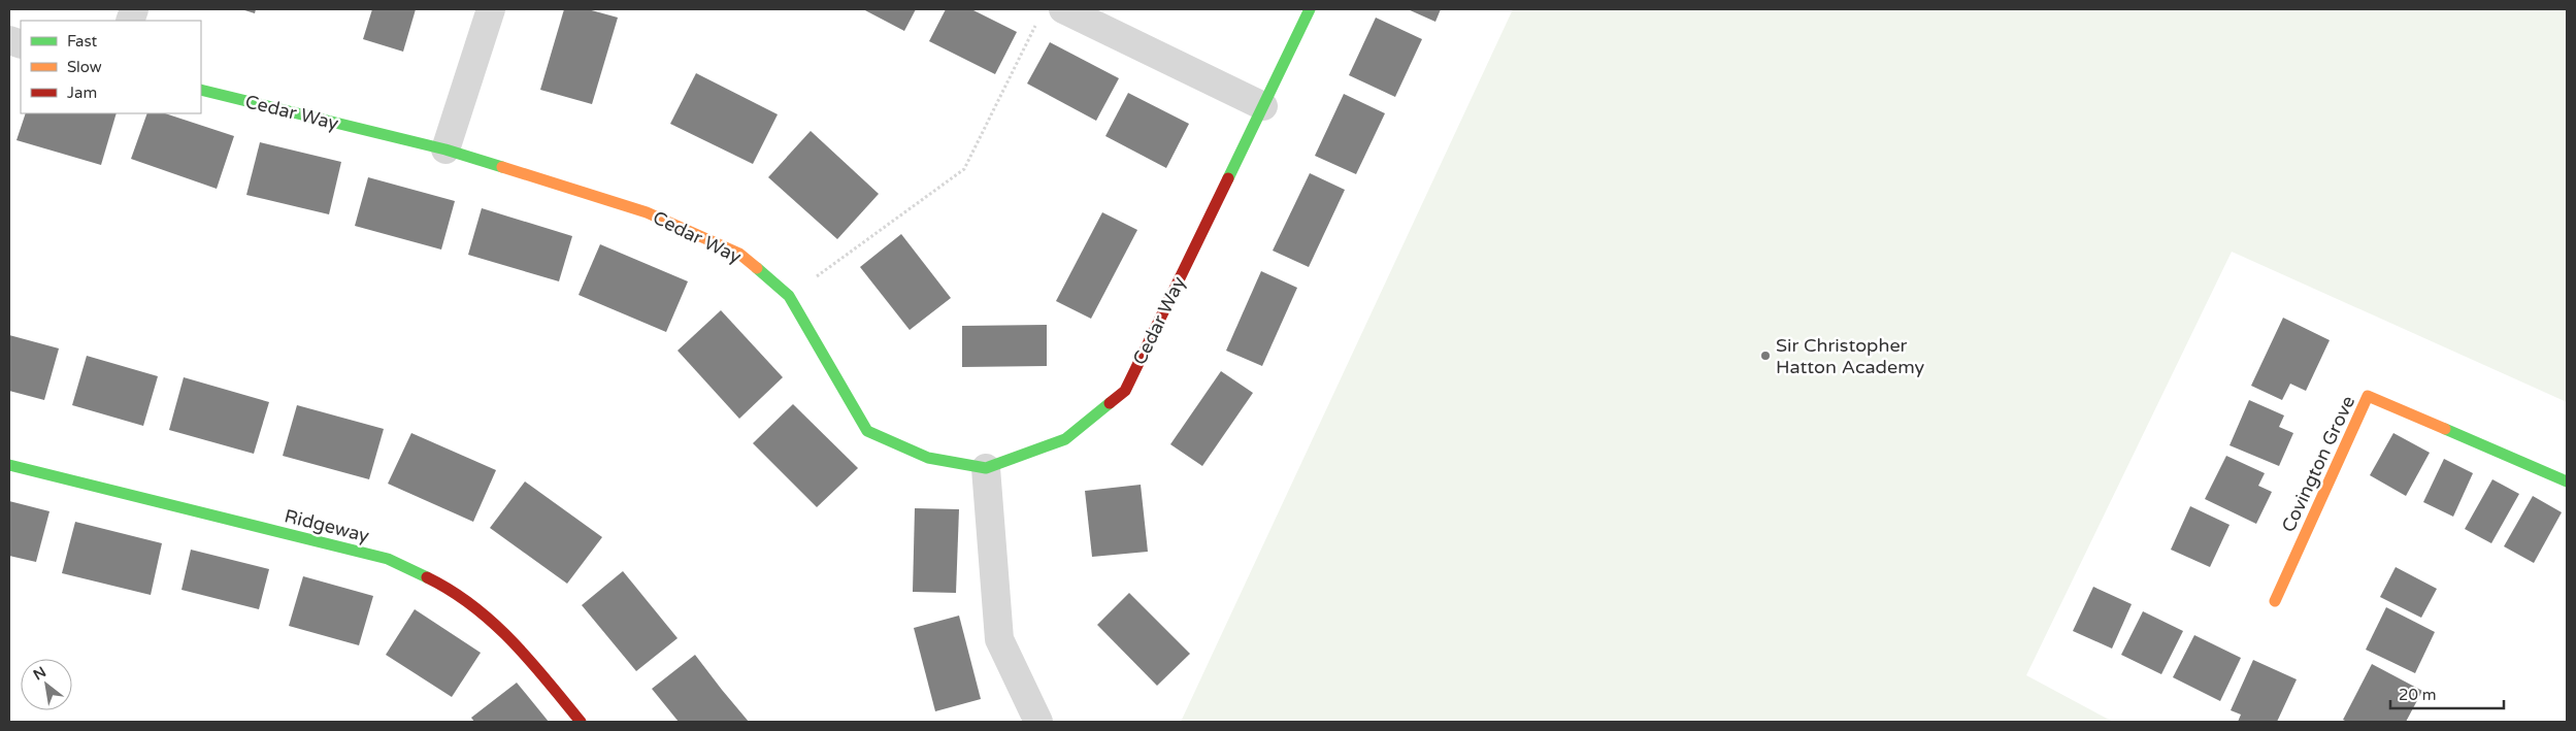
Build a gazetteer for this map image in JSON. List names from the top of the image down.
{
  "streets": {
    "street": ["Cedar Way", "Covington Grove", "Ridgeway"]
  },
  "places": ["Sir Christopher Hatton Academy"],
  "legend": ["Fast", "Slow", "Jam"],
  "scale_bar": "20 m",
  "north": "top left"
}
